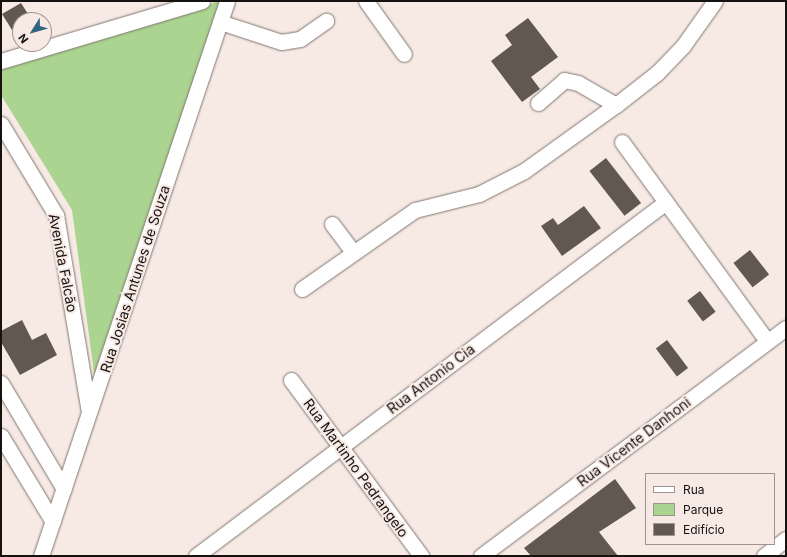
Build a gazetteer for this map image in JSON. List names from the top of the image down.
{
  "streets": {
    "street": [
      "Avenida Falcão",
      "Rua Josias Antunes de Souza",
      "Rua Antonio Cia",
      "Rua Vicente Danhoni",
      "Rua Martinho Pedrangelo"
    ]
  },
  "crossings": [
    ["Avenida Falcão", "Rua Josias Antunes de Souza"],
    ["Rua Antonio Cia", "Rua Martinho Pedrangelo"]
  ],
  "legend": ["Rua", "Parque", "Edifício"],
  "north": "bottom left"
}
